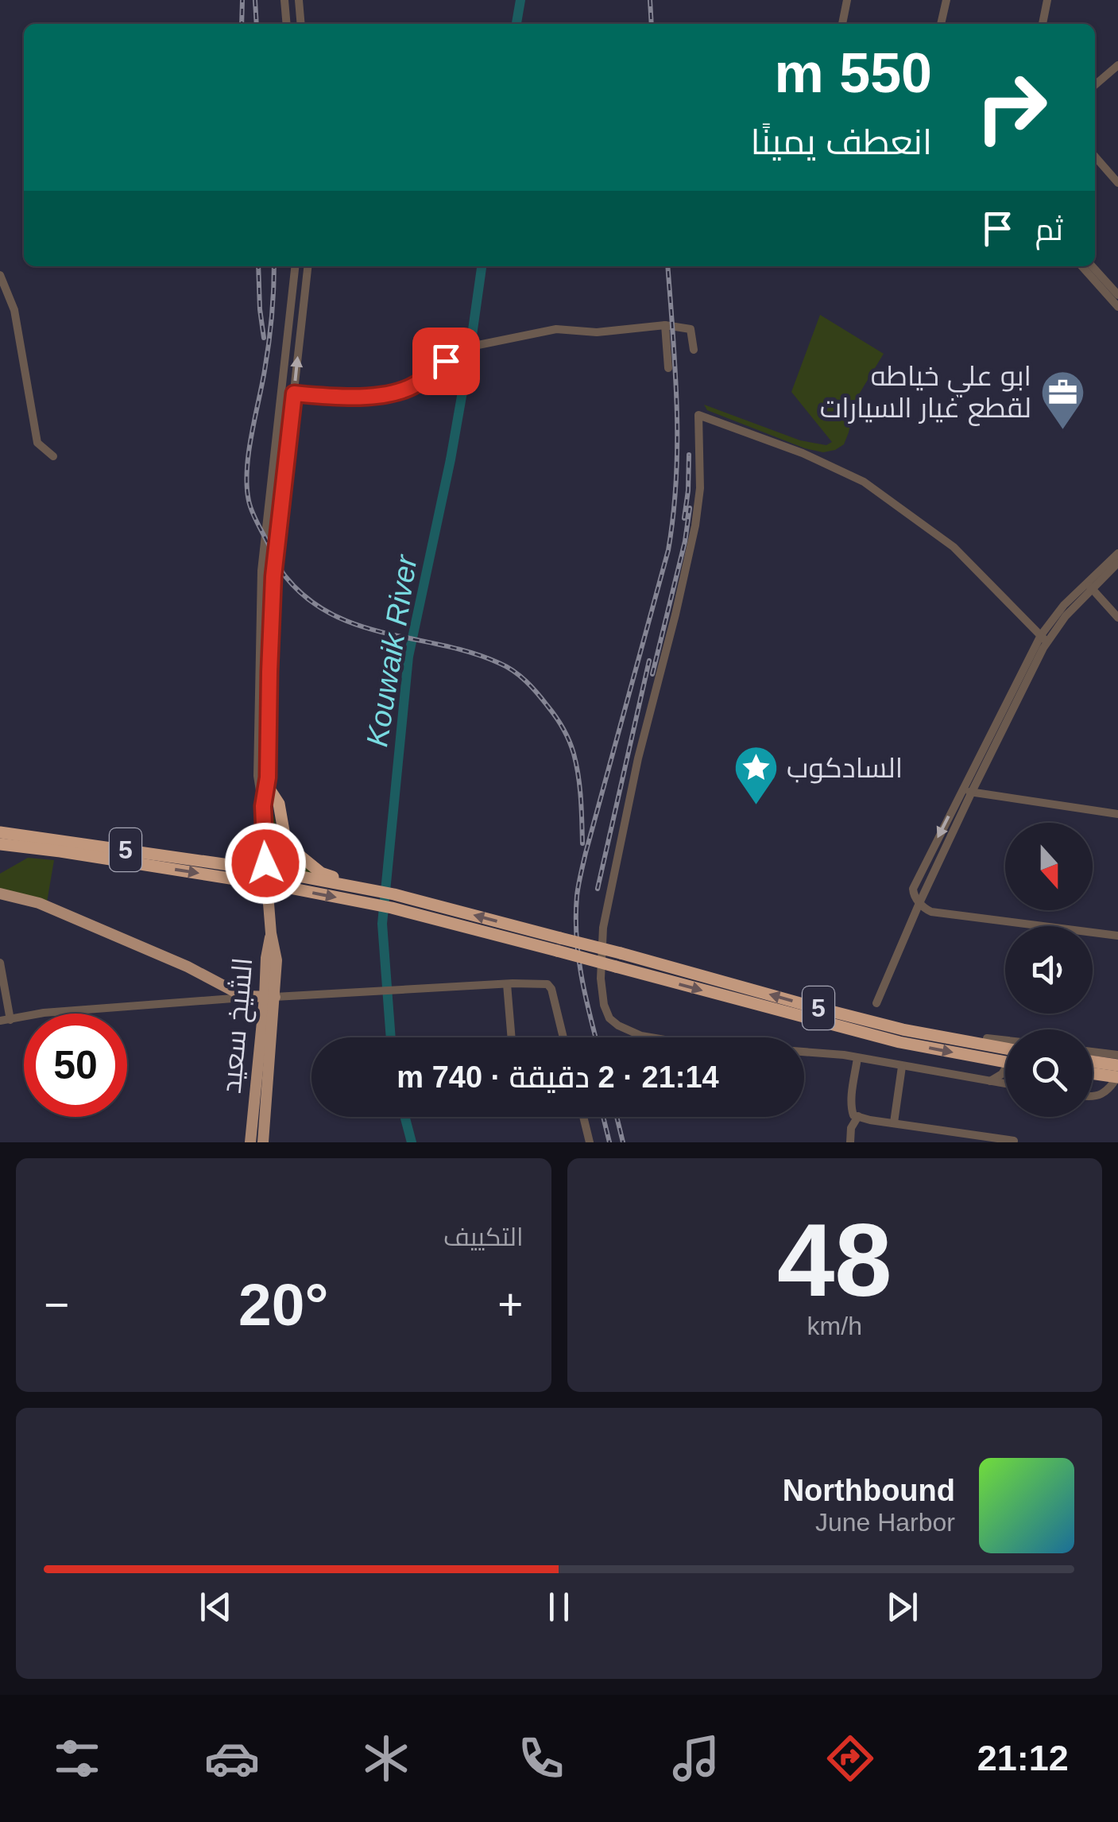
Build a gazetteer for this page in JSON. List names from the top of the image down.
{
  "streets": {
    "highway": ["5"],
    "main road": ["الشيخ سعيد"]
  },
  "water": ["Kouwaik River"],
  "places": {
    "office": ["ابو علي خياطه لقطع غيار السيارات"],
    "place": ["السادكوب"]
  },
  "north": "bottom",
  "page": {
    "turn": ["550 m", "انعطف يمينًا"],
    "then": "ثم",
    "limit": "50",
    "trip": "21:14 · 2 دقيقة · 740 m",
    "tile": [
      ["48", "km/h"],
      "التكييف"
    ],
    "heat": ["−", "20°", "+"],
    "song": ["Northbound", "June Harbor"],
    "tabs": "21:12"
  }
}
